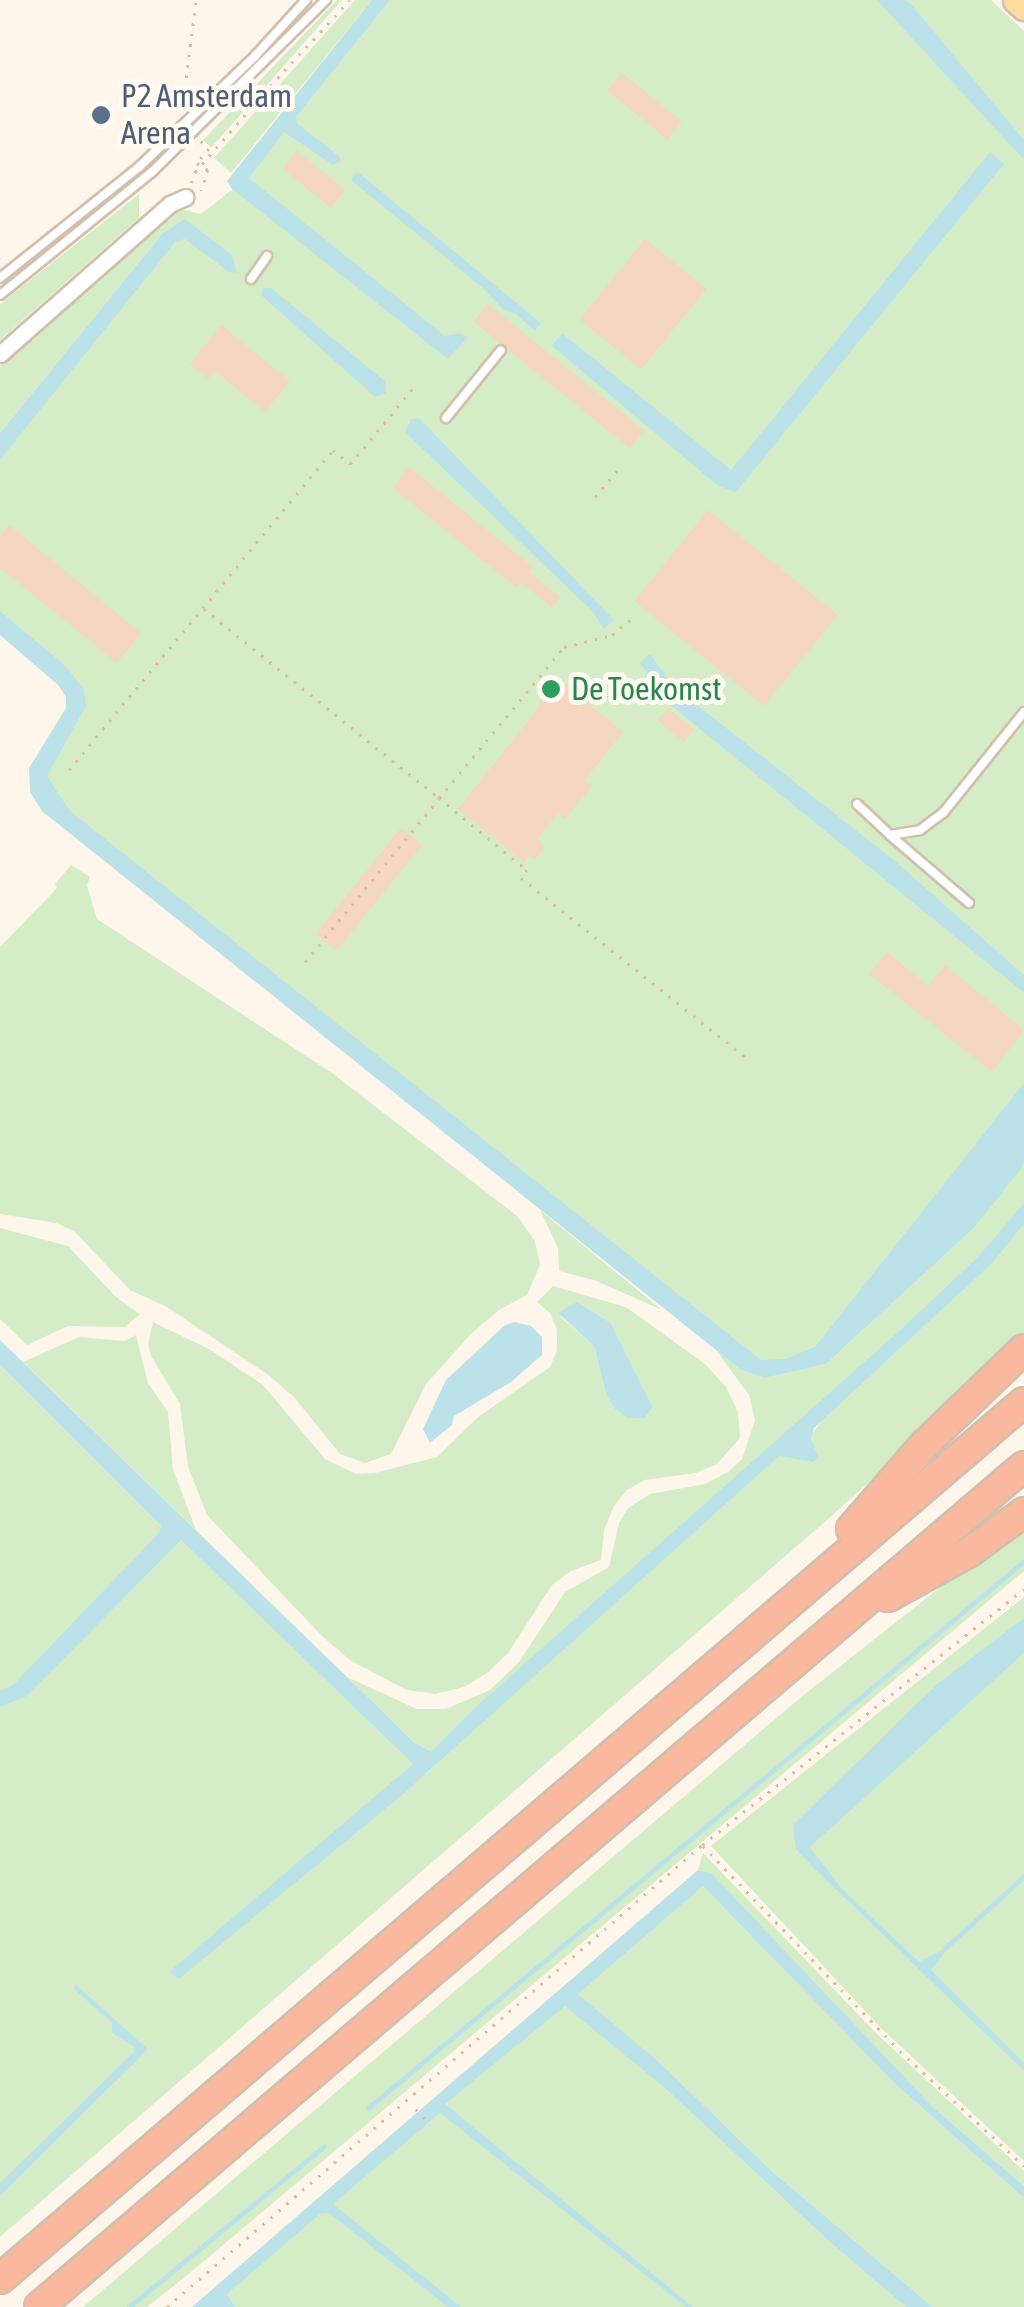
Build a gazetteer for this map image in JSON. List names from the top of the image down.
{
  "places": ["P2 Amsterdam Arena", "De Toekomst"]
}
